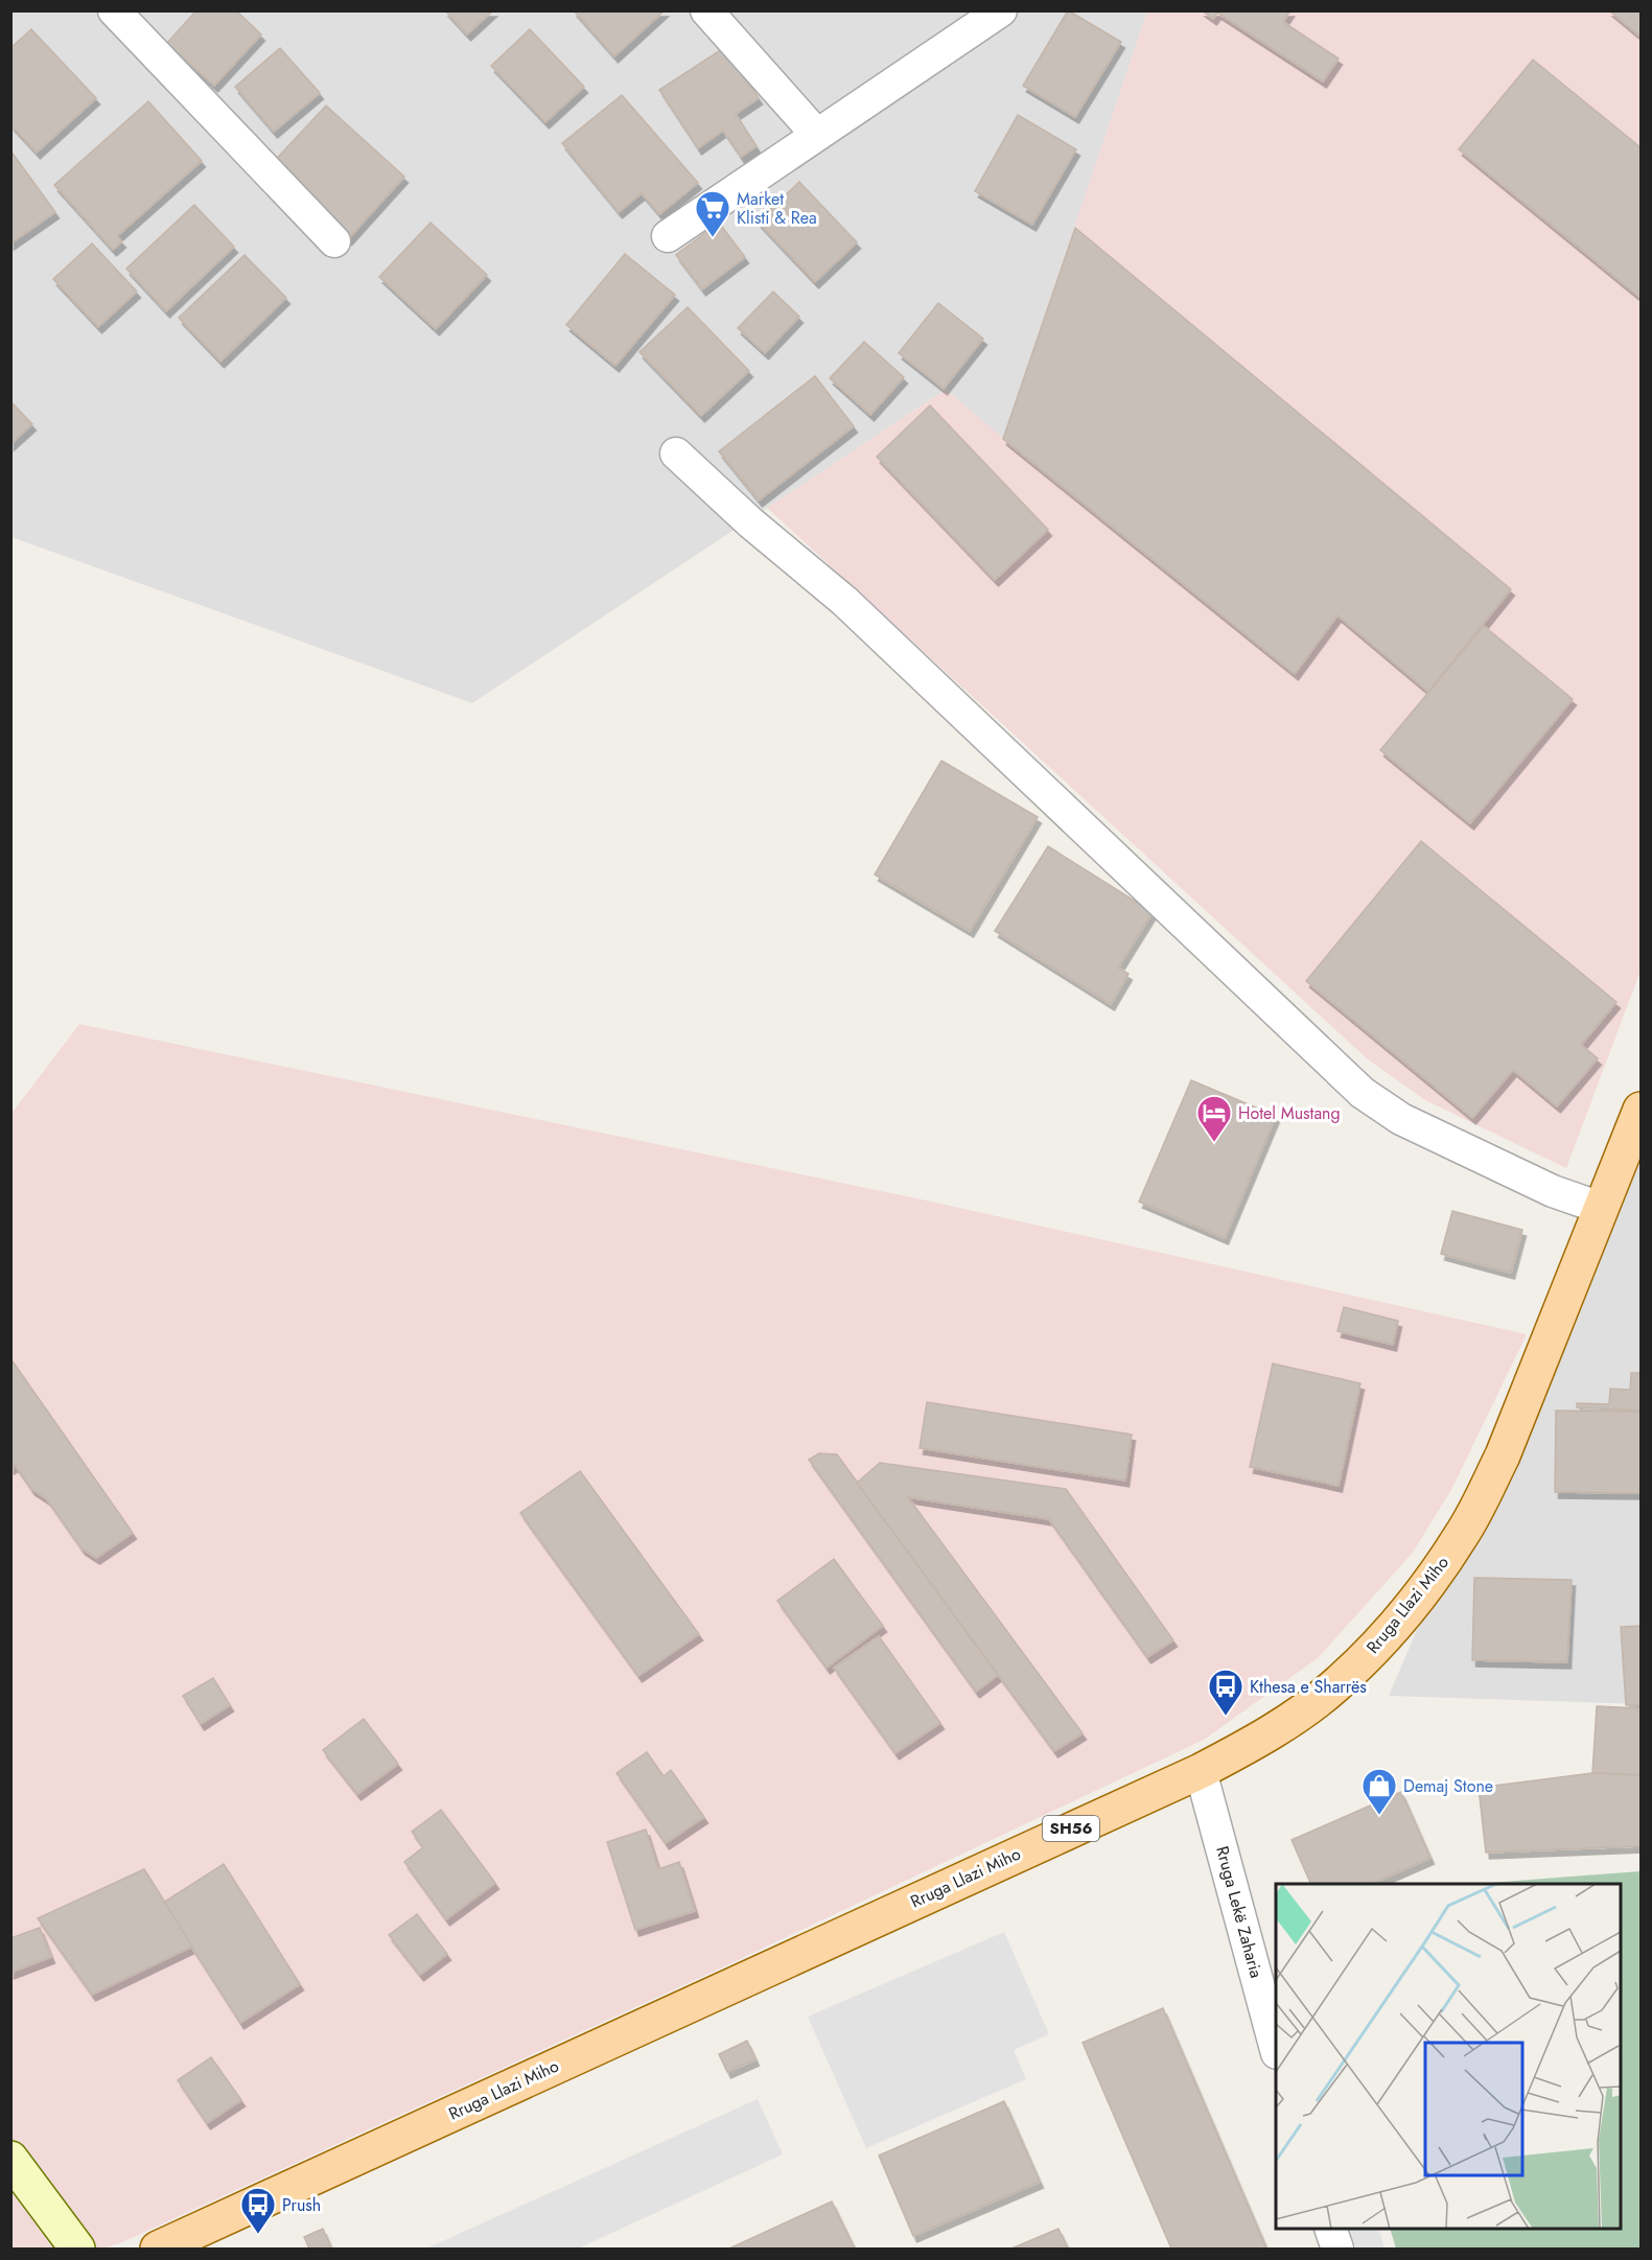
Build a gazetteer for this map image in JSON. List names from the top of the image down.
{
  "streets": {
    "main road": ["Rruga Llazi Miho", "SH56"],
    "street": ["Rruga Lekë Zaharia"]
  },
  "crossings": [
    ["Rruga Llazi Miho", "Rruga Lekë Zaharia"]
  ],
  "places": {
    "supermarket": ["Market Klisti & Rea"],
    "hotel": ["Hotel Mustang"],
    "bus stop": ["Kthesa e Sharrës", "Prush"],
    "shop": ["Demaj Stone"]
  }
}
